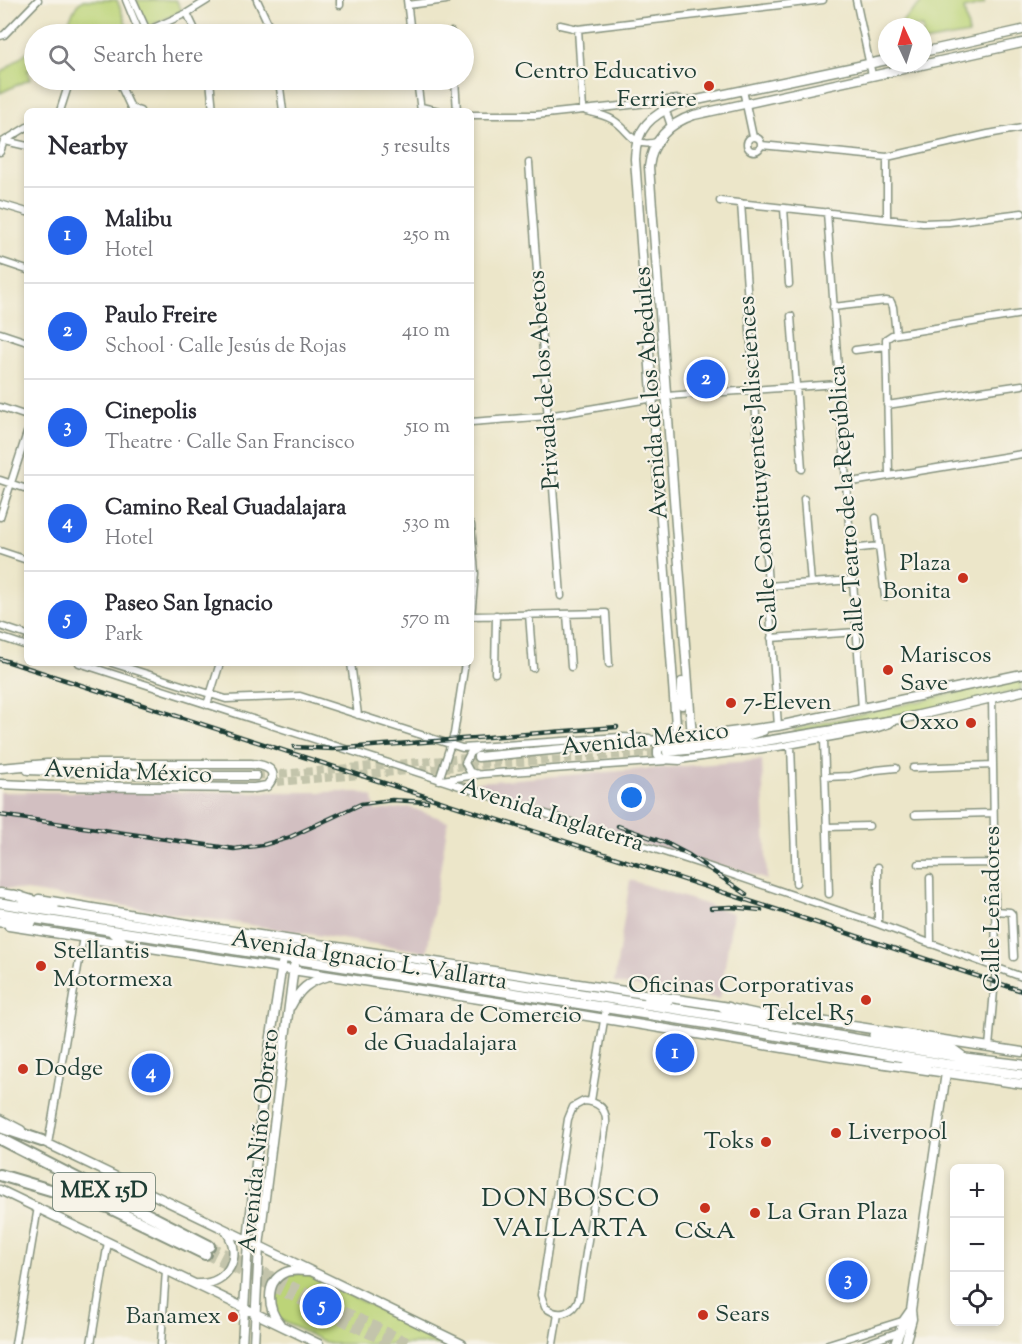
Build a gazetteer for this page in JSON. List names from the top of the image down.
{
  "streets": {
    "highway": ["MEX 15D"],
    "main road": [
      "Avenida de los Abedules",
      "Avenida México",
      "Avenida Ignacio L. Vallarta",
      "Avenida Niño Obrero"
    ],
    "street": [
      "Privada de los Abetos",
      "Calle Constituyentes Jalisciences",
      "Calle Teatro de la República",
      "Avenida Inglaterra",
      "Calle Leñadores"
    ]
  },
  "crossings": [
    ["Avenida de los Abedules", "Avenida México"],
    ["Calle Constituyentes Jalisciences", "Avenida México"],
    ["Calle Teatro de la República", "Avenida México"],
    ["Avenida México", "Avenida Inglaterra"],
    ["Avenida México", "Calle Leñadores"],
    ["Avenida Inglaterra", "Calle Leñadores"],
    ["Calle Leñadores", "Avenida Ignacio L. Vallarta"],
    ["Avenida Ignacio L. Vallarta", "Avenida Niño Obrero"]
  ],
  "districts": ["DON BOSCO VALLARTA"],
  "places": [
    "Centro Educativo Ferriere",
    "Plaza Bonita",
    "Mariscos Save",
    "7-Eleven",
    "Oxxo",
    "Stellantis Motormexa",
    "Oficinas Corporativas Telcel R5",
    "Cámara de Comercio de Guadalajara",
    "Dodge",
    "Liverpool",
    "Toks",
    "C&A",
    "La Gran Plaza",
    "Sears",
    "Banamex"
  ],
  "north": "top",
  "page": {
    "search": "Search here",
    "heading": ["Nearby", "5 results"],
    "list": [
      {
        "mark": "1",
        "name": "Malibu",
        "note": "Hotel",
        "value": "250 m"
      },
      {
        "mark": "2",
        "name": "Paulo Freire",
        "note": "School · Calle Jesús de Rojas",
        "value": "410 m"
      },
      {
        "mark": "3",
        "name": "Cinepolis",
        "note": "Theatre · Calle San Francisco",
        "value": "510 m"
      },
      {
        "mark": "4",
        "name": "Camino Real Guadalajara",
        "note": "Hotel",
        "value": "530 m"
      },
      {
        "mark": "5",
        "name": "Paseo San Ignacio",
        "note": "Park",
        "value": "570 m"
      }
    ],
    "pins": [
      "2",
      "1",
      "4",
      "3",
      "5"
    ],
    "map_buttons": ["+", "−"]
  }
}
